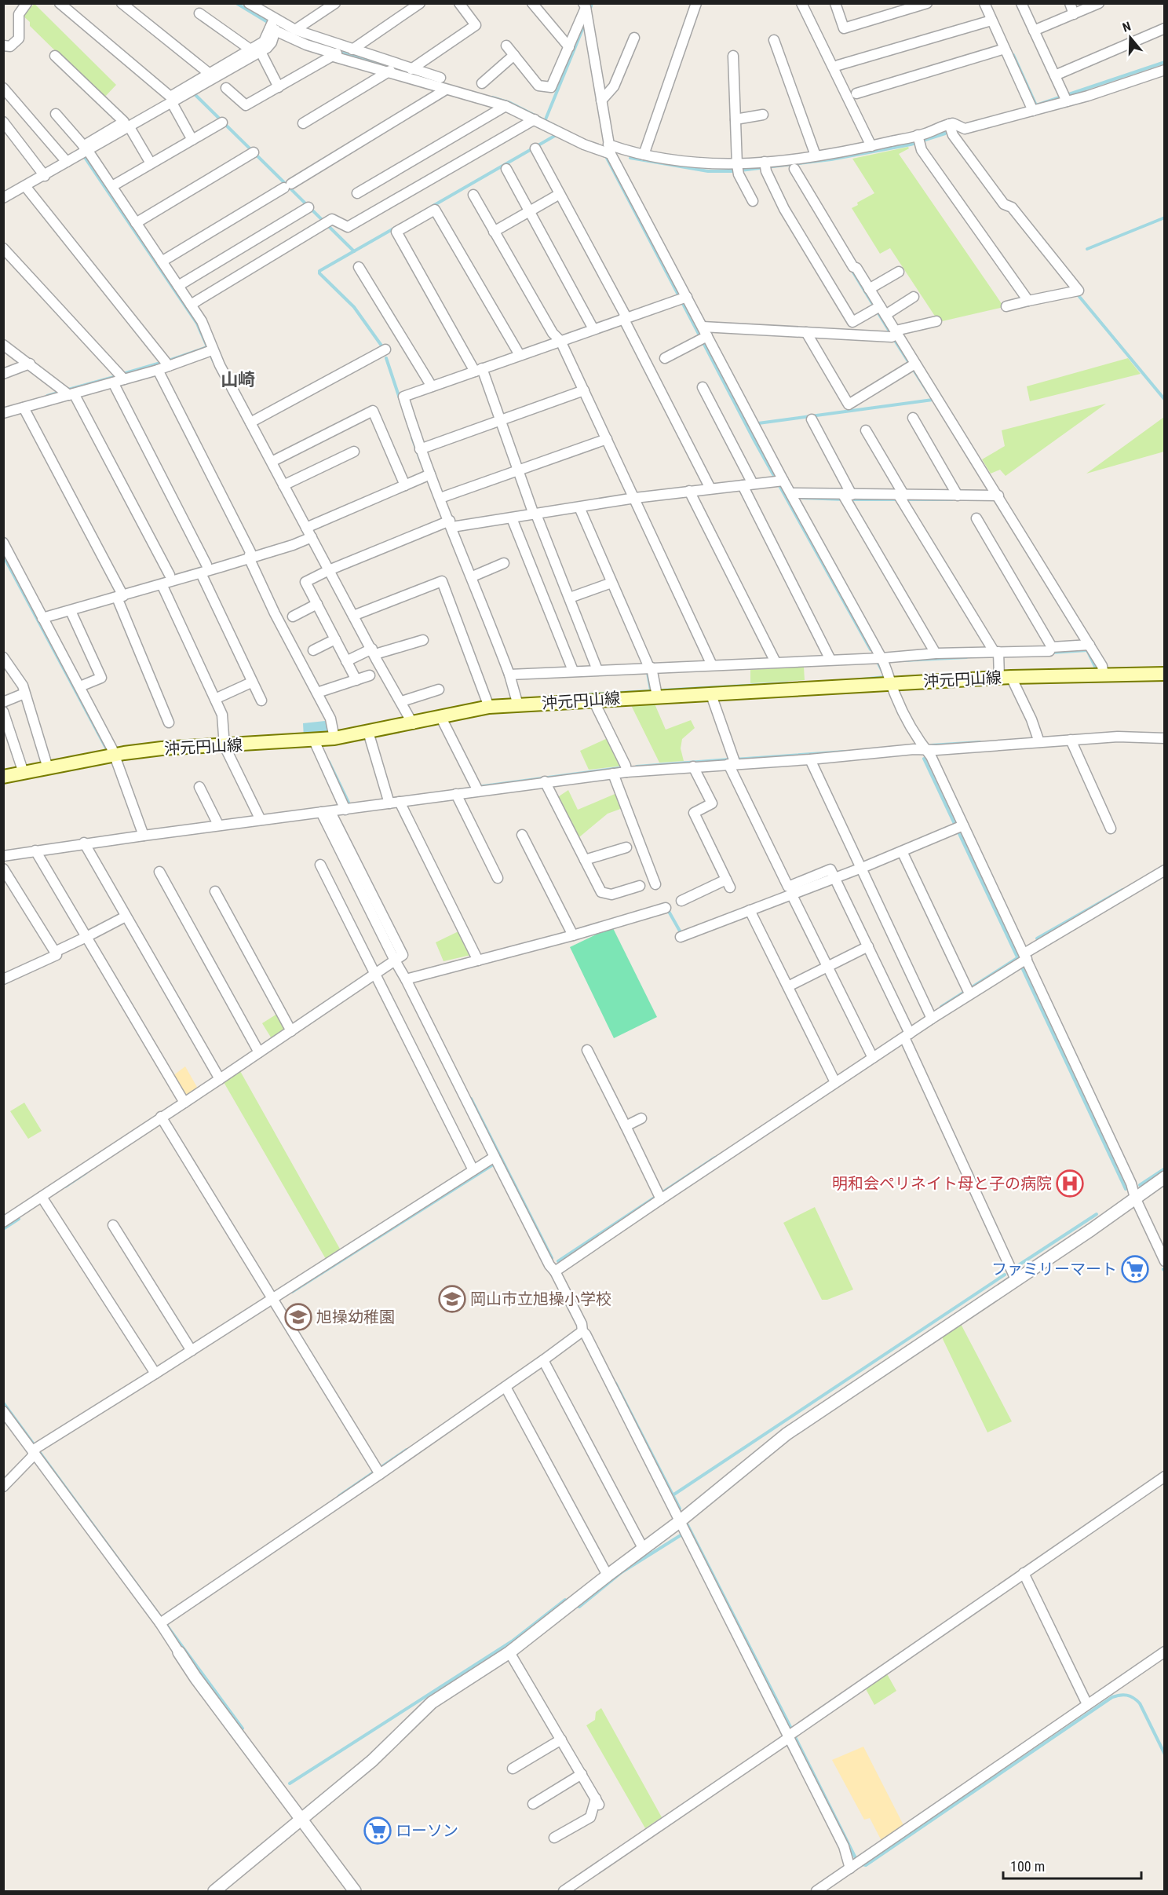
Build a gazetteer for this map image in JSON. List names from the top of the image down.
{
  "streets": {
    "main road": ["沖元円山線"]
  },
  "districts": ["山崎"],
  "places": {
    "hospital": ["明和会ペリネイト母と子の病院"],
    "supermarket": ["ファミリーマート", "ローソン"],
    "school or university": ["岡山市立旭操小学校", "旭操幼稚園"]
  },
  "scale_bar": "100 m",
  "north": "top"
}
